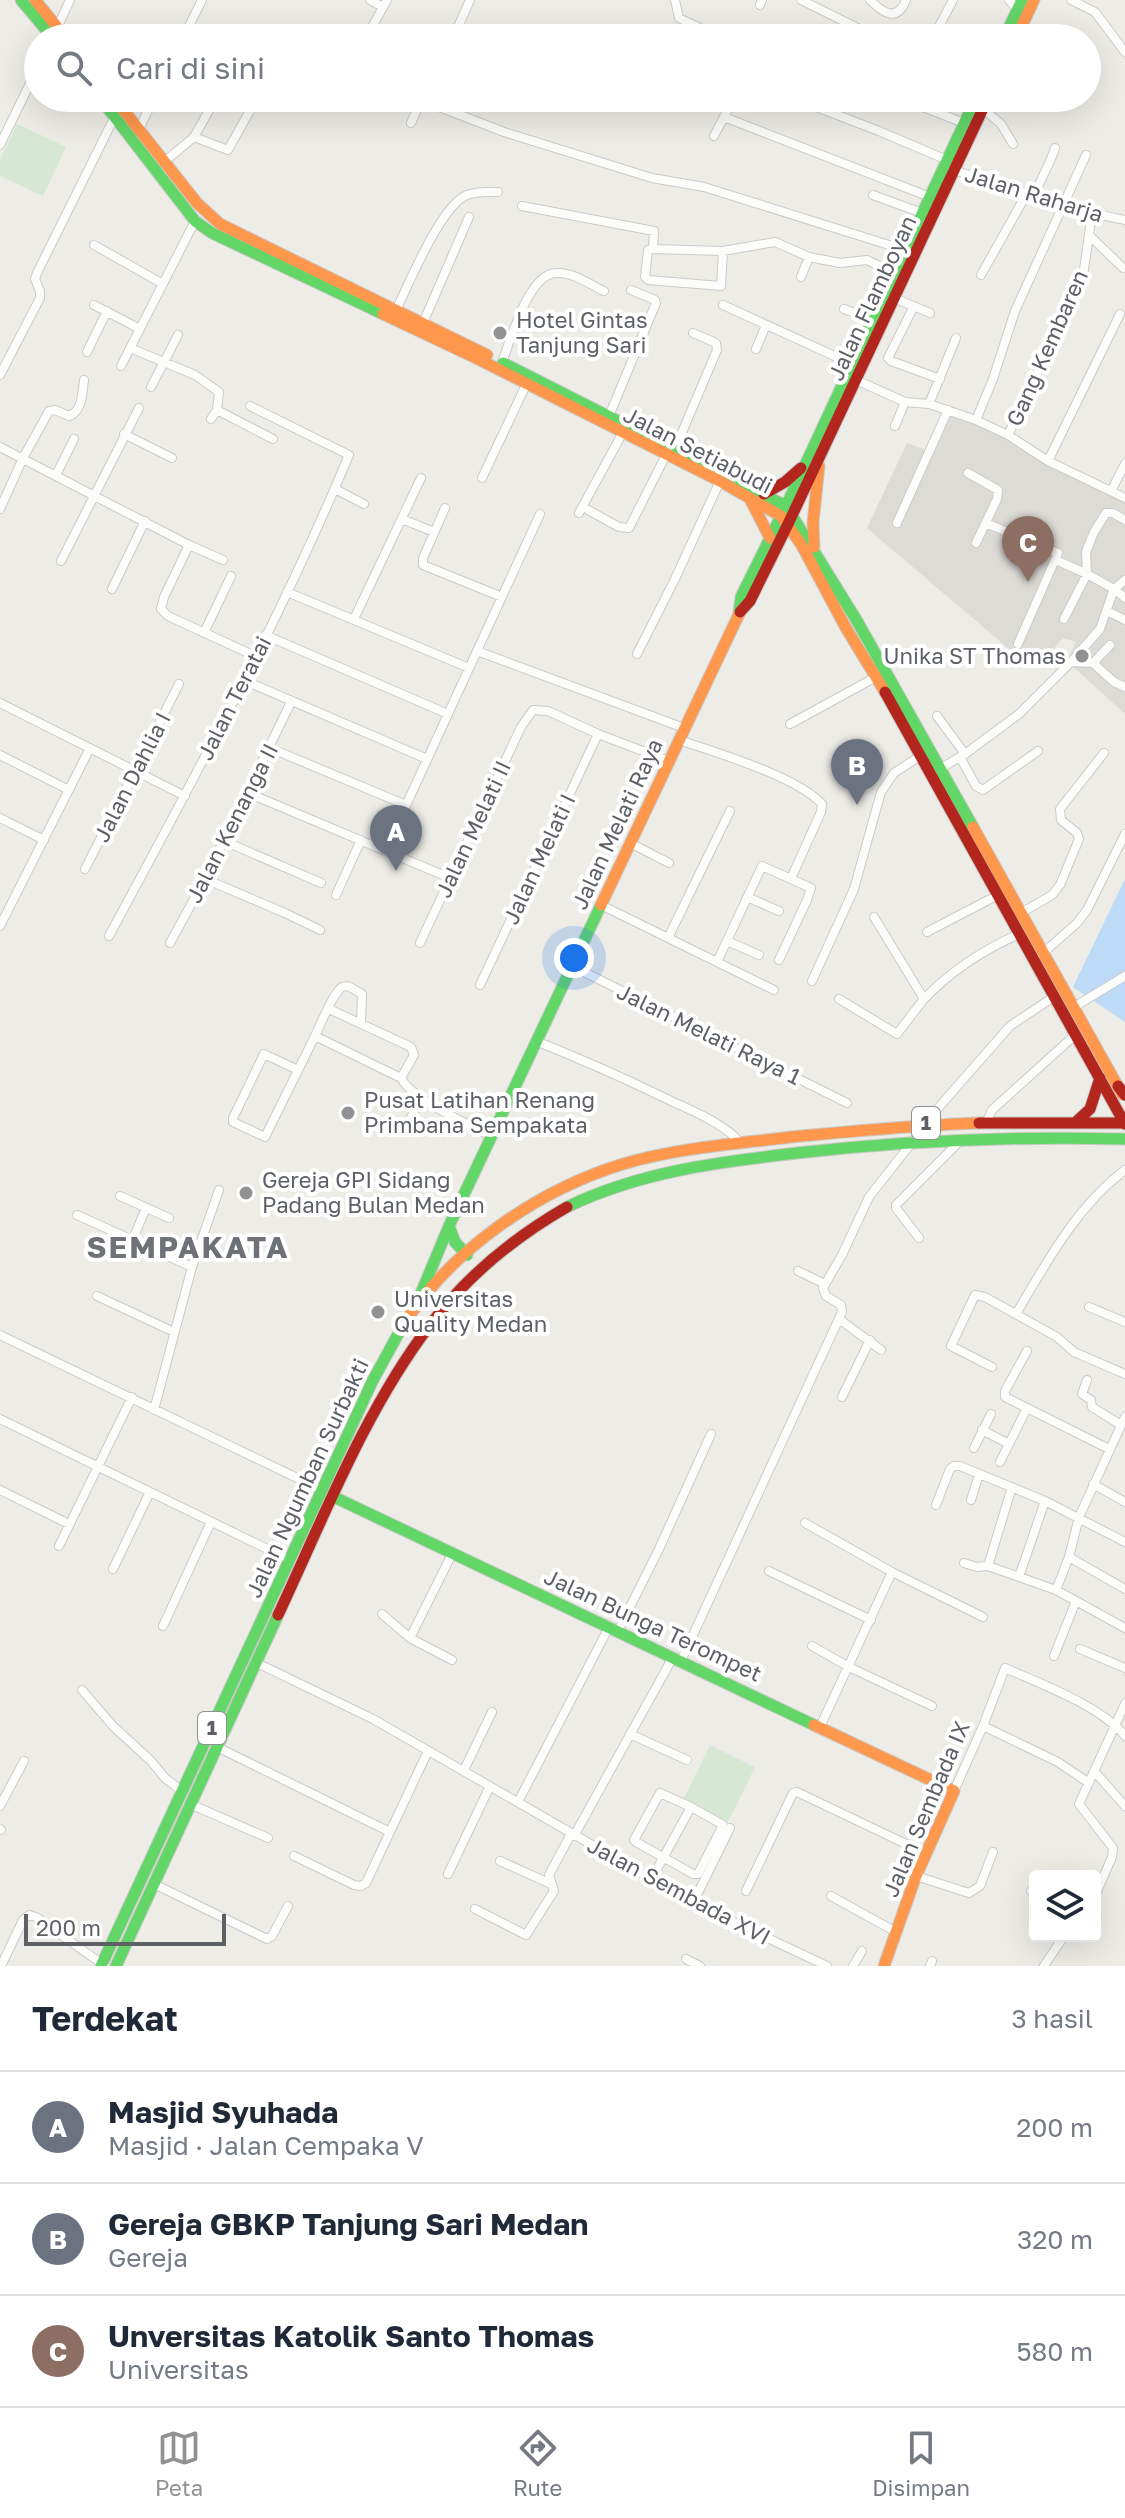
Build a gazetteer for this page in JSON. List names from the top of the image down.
{
  "streets": {
    "main road": [
      "Jalan Flamboyan",
      "Jalan Setiabudi",
      "Jalan Melati Raya",
      "1",
      "Jalan Ngumban Surbakti",
      "Jalan Bunga Terompet",
      "Jalan Sembada IX"
    ],
    "street": [
      "Jalan Raharja",
      "Gang Kembaren",
      "Jalan Teratai",
      "Jalan Dahlia I",
      "Jalan Kenanga II",
      "Jalan Melati II",
      "Jalan Melati I",
      "Jalan Melati Raya 1",
      "Jalan Sembada XVI"
    ]
  },
  "crossings": [
    ["Jalan Raharja", "Jalan Flamboyan"],
    ["Jalan Raharja", "Gang Kembaren"],
    ["Jalan Flamboyan", "Jalan Setiabudi"],
    ["Jalan Flamboyan", "Jalan Melati Raya"],
    ["Jalan Setiabudi", "Jalan Melati Raya"],
    ["Jalan Setiabudi", "Jalan Ngumban Surbakti"],
    ["Jalan Melati Raya", "Jalan Melati Raya 1"],
    ["Jalan Melati Raya", "Jalan Ngumban Surbakti"],
    ["Jalan Melati II", "Jalan Melati I"],
    ["Jalan Ngumban Surbakti", "Jalan Bunga Terompet"],
    ["Jalan Ngumban Surbakti", "Jalan Sembada XVI"],
    ["Jalan Bunga Terompet", "Jalan Sembada IX"]
  ],
  "districts": ["SEMPAKATA"],
  "places": [
    "Hotel Gintas Tanjung Sari",
    "Unika ST Thomas",
    "Pusat Latihan Renang Primbana Sempakata",
    "Gereja GPI Sidang Padang Bulan Medan",
    "Universitas Quality Medan"
  ],
  "scale_bar": "200 m",
  "page": {
    "search": "Cari di sini",
    "pins": ["C", "B", "A"],
    "scale": "200 m",
    "heading": ["Terdekat", "3 hasil"],
    "list": [
      {
        "mark": "A",
        "name": "Masjid Syuhada",
        "note": "Masjid · Jalan Cempaka V",
        "value": "200 m"
      },
      {
        "mark": "B",
        "name": "Gereja GBKP Tanjung Sari Medan",
        "note": "Gereja",
        "value": "320 m"
      },
      {
        "mark": "C",
        "name": "Unversitas Katolik Santo Thomas",
        "note": "Universitas",
        "value": "580 m"
      }
    ],
    "nav": ["Peta", "Rute", "Disimpan"]
  }
}
